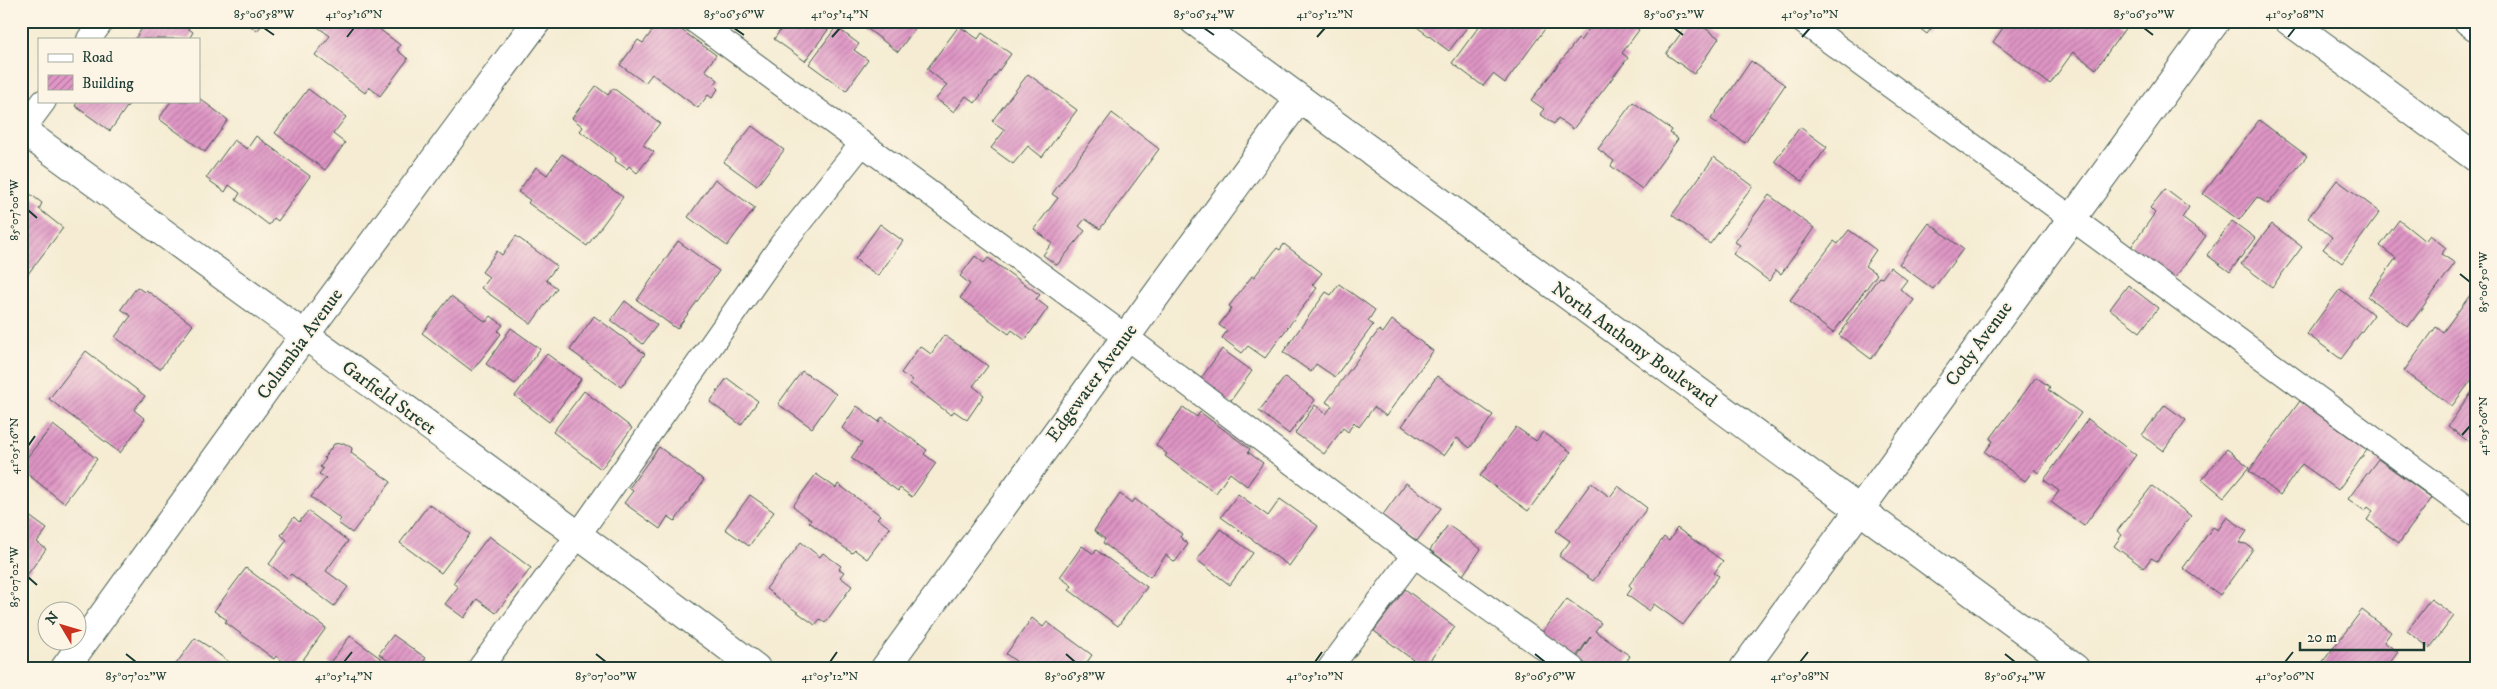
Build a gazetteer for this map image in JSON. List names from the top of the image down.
{
  "streets": {
    "street": [
      "Columbia Avenue",
      "Cody Avenue",
      "North Anthony Boulevard",
      "Edgewater Avenue",
      "Garfield Street"
    ]
  },
  "crossings": [
    ["Columbia Avenue", "Garfield Street"],
    ["Cody Avenue", "North Anthony Boulevard"],
    ["North Anthony Boulevard", "Edgewater Avenue"]
  ],
  "legend": ["Road", "Building"],
  "scale_bar": "20 m",
  "north": "top left",
  "coordinates": [
    "85°06'58\"W",
    "41°05'16\"N",
    "85°06'56\"W",
    "41°05'14\"N",
    "85°06'54\"W",
    "41°05'12\"N",
    "85°06'52\"W",
    "41°05'10\"N",
    "85°06'50\"W",
    "41°05'08\"N",
    "85°07'00\"W",
    "41°05'06\"N",
    "85°07'02\"W"
  ]
}
